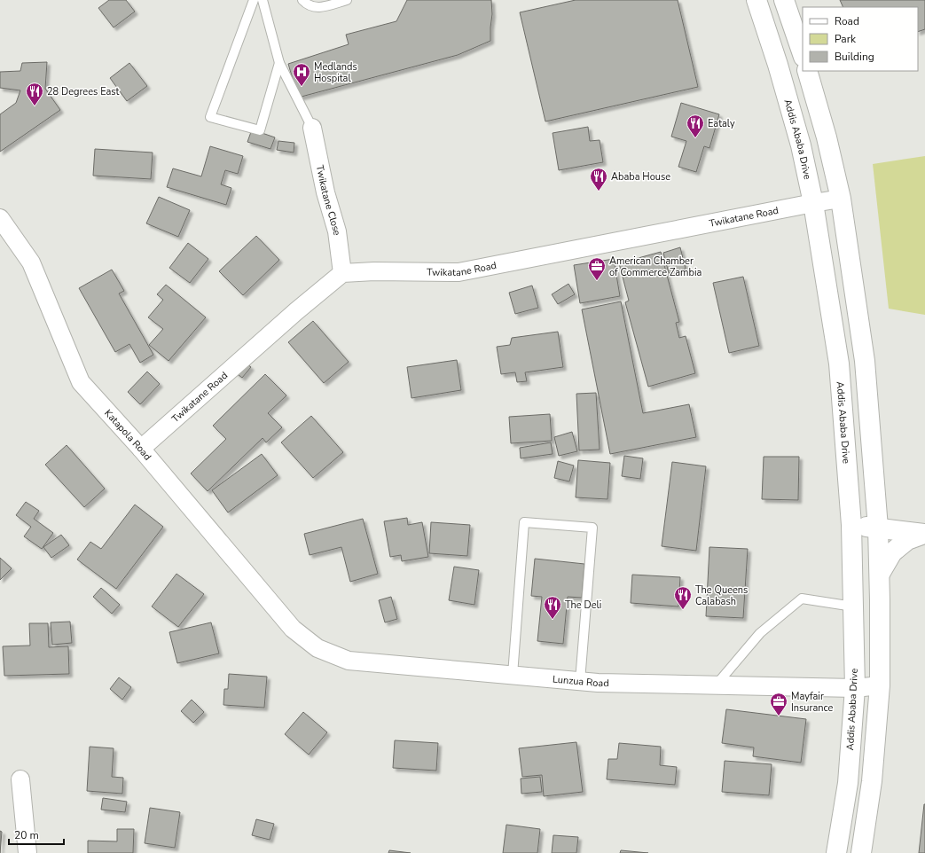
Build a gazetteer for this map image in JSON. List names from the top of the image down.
{
  "streets": {
    "main road": ["Addis Ababa Drive"],
    "street": [
      "Twikatane Close",
      "Twikatane Road",
      "Katapola Road",
      "Lunzua Road"
    ]
  },
  "crossings": [
    ["Addis Ababa Drive", "Twikatane Road"],
    ["Addis Ababa Drive", "Lunzua Road"],
    ["Twikatane Close", "Twikatane Road"],
    ["Twikatane Road", "Katapola Road"],
    ["Katapola Road", "Lunzua Road"]
  ],
  "places": {
    "hospital": ["Medlands Hospital"],
    "restaurant": [
      "28 Degrees East",
      "Eataly",
      "Ababa House",
      "The Queens Calabash",
      "The Deli"
    ],
    "office": ["American Chamber of Commerce Zambia", "Mayfair Insurance"]
  },
  "legend": ["Road", "Park", "Building"],
  "scale_bar": "20 m"
}
